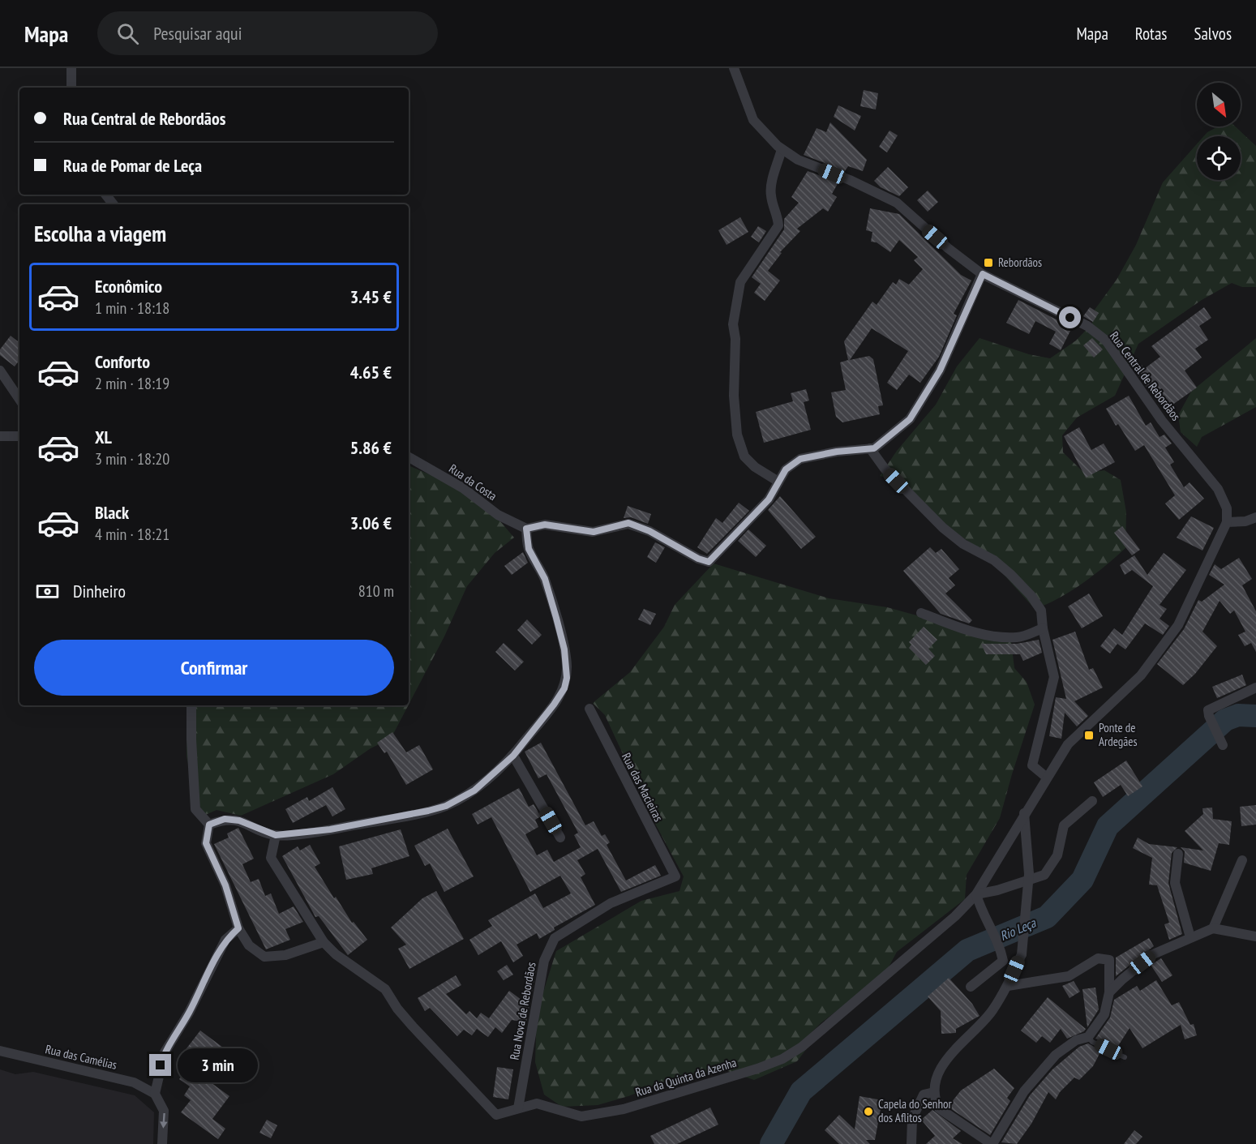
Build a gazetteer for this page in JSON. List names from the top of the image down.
{
  "streets": {
    "street": [
      "Rua Central de Rebordãos",
      "Rua da Costa",
      "Rua das Macieiras",
      "Rua Nova de Rebordãos",
      "Rua das Camélias",
      "Rua da Quinta da Azenha"
    ]
  },
  "crossings": [
    ["Rua das Macieiras", "Rua Nova de Rebordãos"],
    ["Rua Nova de Rebordãos", "Rua da Quinta da Azenha"]
  ],
  "water": ["Rio Leça"],
  "places": {
    "transit": ["Rebordãos", "Ponte de Ardegães"],
    "other": ["Capela do Senhor dos Aflitos"]
  },
  "north": "bottom right",
  "page": {
    "header": "Mapa",
    "search": "Pesquisar aqui",
    "nav": ["Mapa", "Rotas", "Salvos"],
    "banner": ["Rua Central de Rebordãos", "Rua de Pomar de Leça"],
    "heading": "Escolha a viagem",
    "list": [
      {
        "name": "Econômico",
        "note": "1 min · 18:18",
        "value": "3.45 €"
      },
      {
        "name": "Conforto",
        "note": "2 min · 18:19",
        "value": "4.65 €"
      },
      {
        "name": "XL",
        "note": "3 min · 18:20",
        "value": "5.86 €"
      },
      {
        "name": "Black",
        "note": "4 min · 18:21",
        "value": "3.06 €"
      }
    ],
    "pay": ["Dinheiro", "810 m"],
    "buttons": "Confirmar",
    "bubble": "3 min"
  }
}
